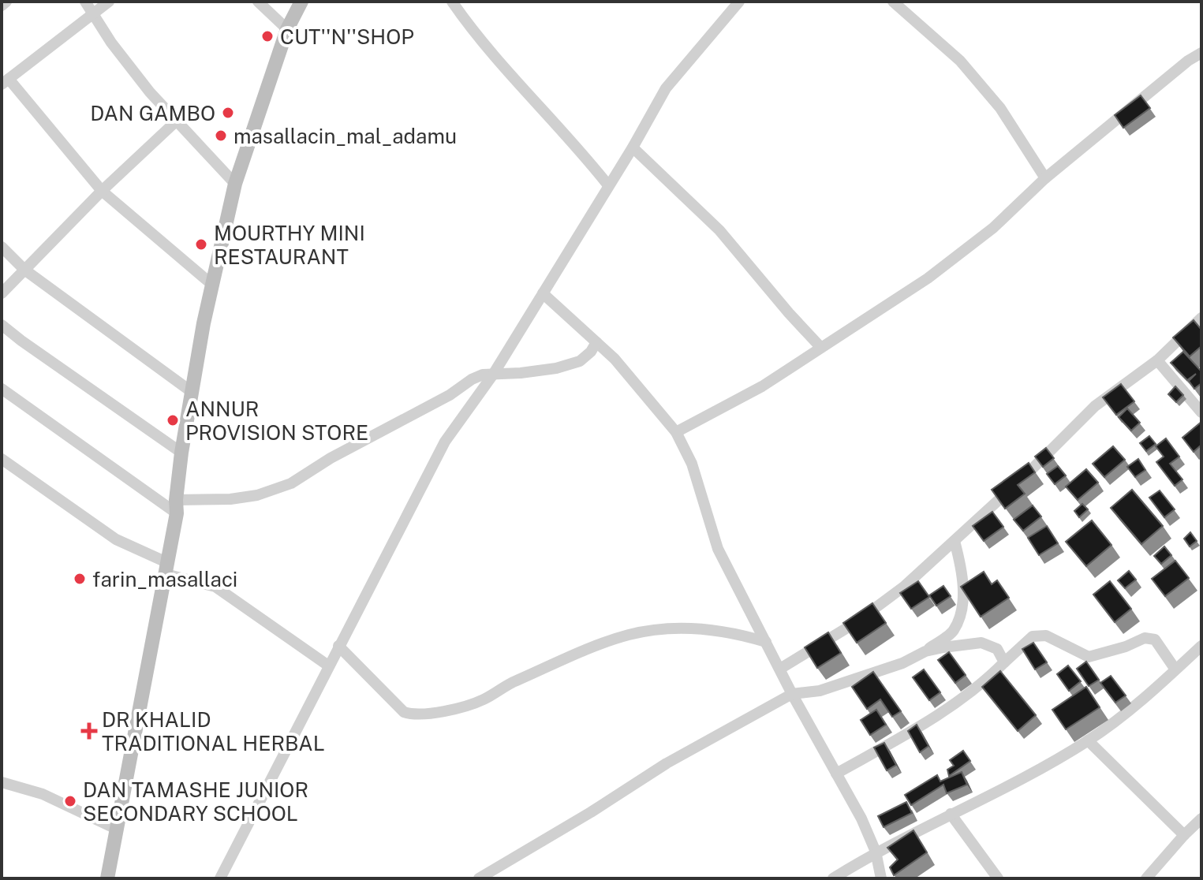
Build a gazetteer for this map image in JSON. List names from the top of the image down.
{
  "places": {
    "other": [
      "CUT''N''SHOP",
      "DAN GAMBO",
      "masallacin_mal_adamu",
      "MOURTHY MINI RESTAURANT",
      "ANNUR PROVISION STORE",
      "farin_masallaci",
      "DAN TAMASHE JUNIOR SECONDARY SCHOOL"
    ],
    "health": ["DR KHALID TRADITIONAL HERBAL"]
  }
}
